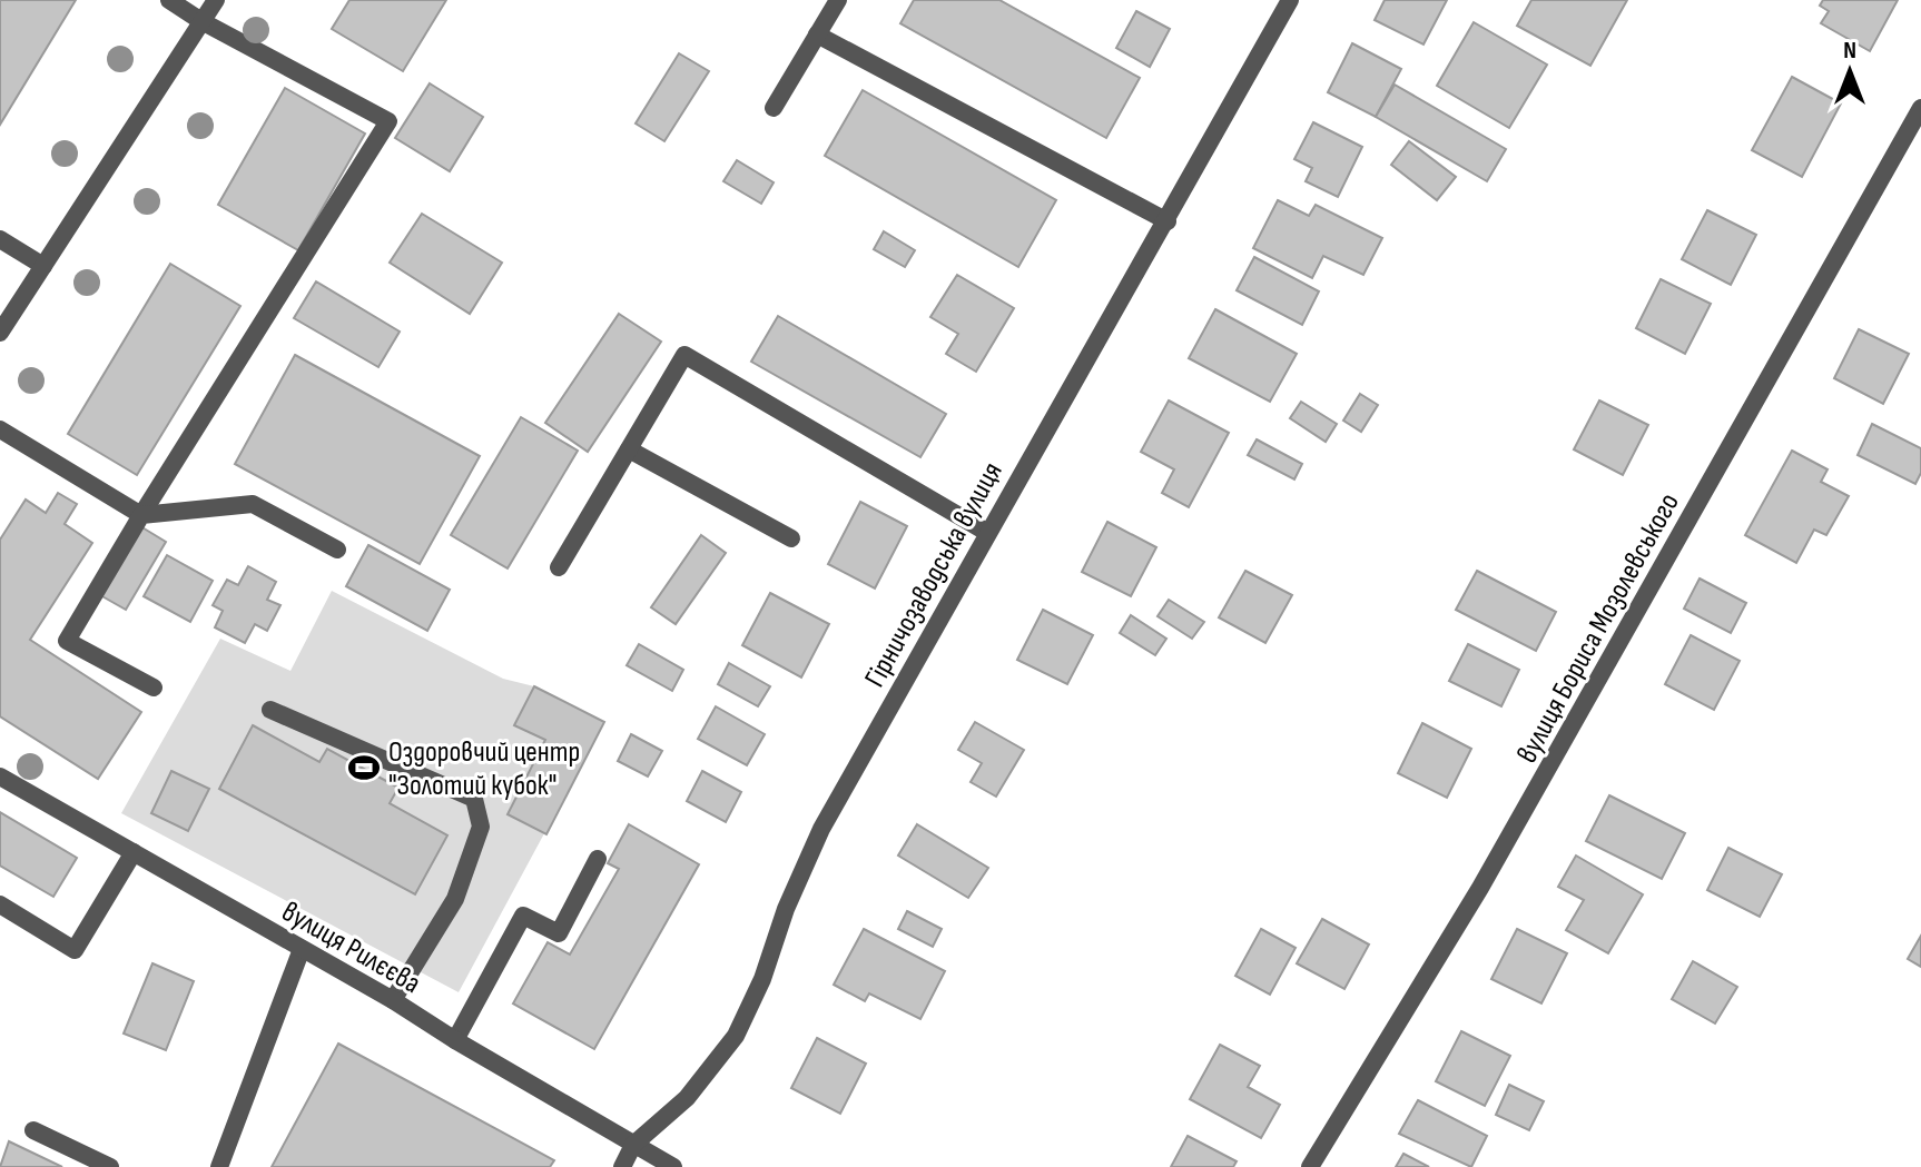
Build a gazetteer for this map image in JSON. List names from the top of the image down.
{
  "streets": {
    "street": ["Гірничозаводська вулиця", "вулиця Бориса Мозолевського", "вулиця Рилєєва"]
  },
  "crossings": [
    ["Гірничозаводська вулиця", "вулиця Рилєєва"]
  ],
  "places": {
    "sports": ["Оздоровчий центр \"Золотий кубок\""]
  },
  "north": "top"
}
